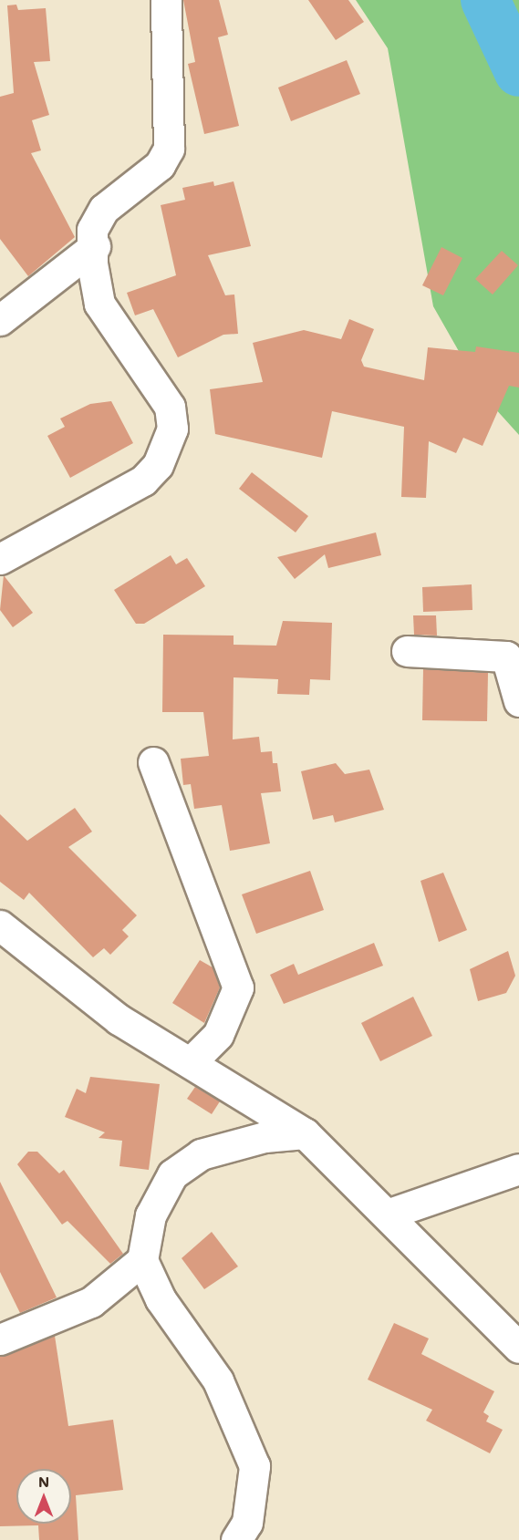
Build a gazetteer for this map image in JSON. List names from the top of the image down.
{
  "north": "top"
}
